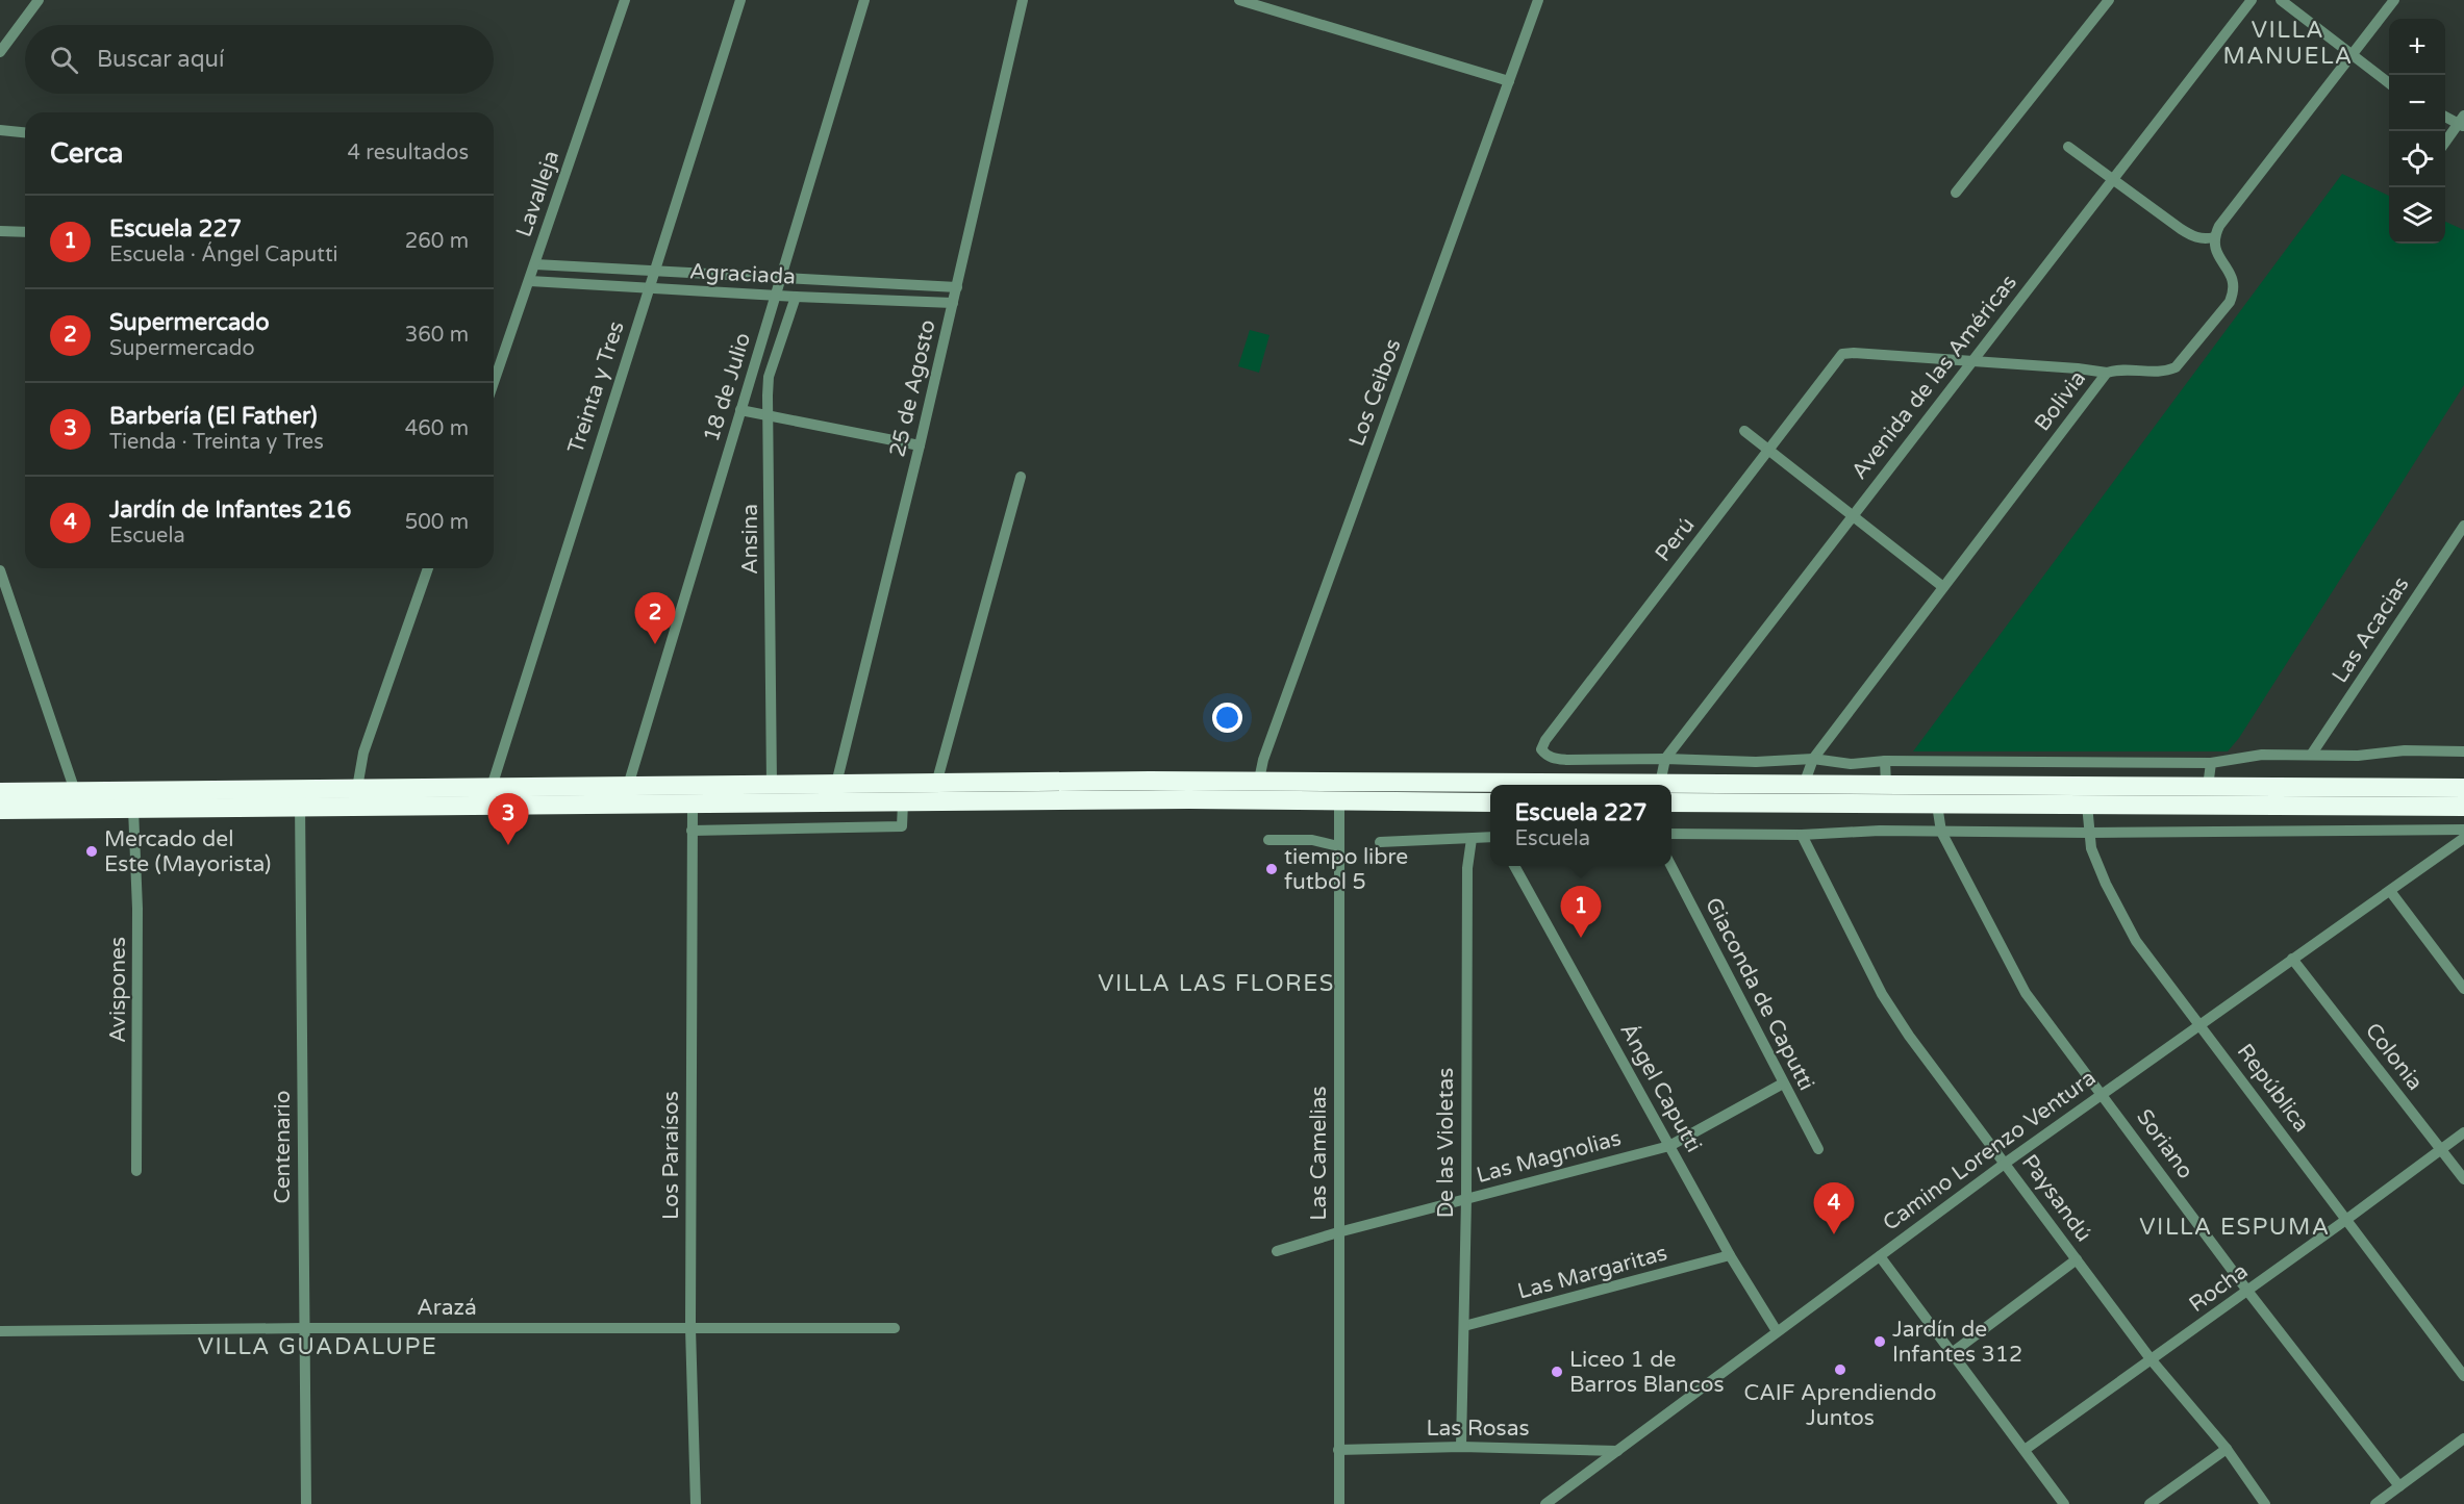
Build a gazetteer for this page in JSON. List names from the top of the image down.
{
  "streets": {
    "street": [
      "Lavalleja",
      "Agraciada",
      "Avenida de las Américas",
      "Treinta y Tres",
      "18 de Julio",
      "25 de Agosto",
      "Los Ceibos",
      "Bolivia",
      "Ansina",
      "Perú",
      "Las Acacias",
      "Avispones",
      "Giaconda de Caputti",
      "Colonia",
      "Ángel Caputti",
      "República",
      "De las Violetas",
      "Soriano",
      "Centenario",
      "Camino Lorenzo Ventura",
      "Las Camelias",
      "Los Paraísos",
      "Las Magnolias",
      "Paysandú",
      "Las Margaritas",
      "Rocha",
      "Arazá",
      "Las Rosas"
    ]
  },
  "crossings": [
    ["Lavalleja", "Agraciada"],
    ["Agraciada", "Treinta y Tres"],
    ["Agraciada", "18 de Julio"],
    ["Agraciada", "25 de Agosto"],
    ["Agraciada", "Ansina"],
    ["Avenida de las Américas", "Perú"],
    ["Giaconda de Caputti", "Las Magnolias"],
    ["Colonia", "Camino Lorenzo Ventura"],
    ["Colonia", "Rocha"],
    ["Ángel Caputti", "Camino Lorenzo Ventura"],
    ["Ángel Caputti", "Las Magnolias"],
    ["Ángel Caputti", "Las Margaritas"],
    ["República", "Camino Lorenzo Ventura"],
    ["República", "Rocha"],
    ["De las Violetas", "Las Magnolias"],
    ["De las Violetas", "Las Margaritas"],
    ["De las Violetas", "Las Rosas"],
    ["Soriano", "Camino Lorenzo Ventura"],
    ["Soriano", "Rocha"],
    ["Centenario", "Arazá"],
    ["Camino Lorenzo Ventura", "Paysandú"],
    ["Camino Lorenzo Ventura", "Las Rosas"],
    ["Las Camelias", "Las Magnolias"],
    ["Las Camelias", "Las Rosas"],
    ["Los Paraísos", "Arazá"],
    ["Paysandú", "Rocha"]
  ],
  "districts": [
    "VILLA MANUELA",
    "VILLA LAS FLORES",
    "VILLA ESPUMA",
    "VILLA GUADALUPE"
  ],
  "places": [
    "Mercado del Este (Mayorista)",
    "tiempo libre futbol 5",
    "Jardín de Infantes 312",
    "CAIF Aprendiendo Juntos",
    "Liceo 1 de Barros Blancos"
  ],
  "page": {
    "map_buttons": ["+", "−"],
    "search": "Buscar aquí",
    "heading": ["Cerca", "4 resultados"],
    "list": [
      {
        "mark": "1",
        "name": "Escuela 227",
        "note": "Escuela · Ángel Caputti",
        "value": "260 m"
      },
      {
        "mark": "2",
        "name": "Supermercado",
        "note": "Supermercado",
        "value": "360 m"
      },
      {
        "mark": "3",
        "name": "Barbería (El Father)",
        "note": "Tienda · Treinta y Tres",
        "value": "460 m"
      },
      {
        "mark": "4",
        "name": "Jardín de Infantes 216",
        "note": "Escuela",
        "value": "500 m"
      }
    ],
    "pins": [
      "2",
      "3",
      "1",
      "4"
    ],
    "popup": ["Escuela 227", "Escuela"]
  }
}
